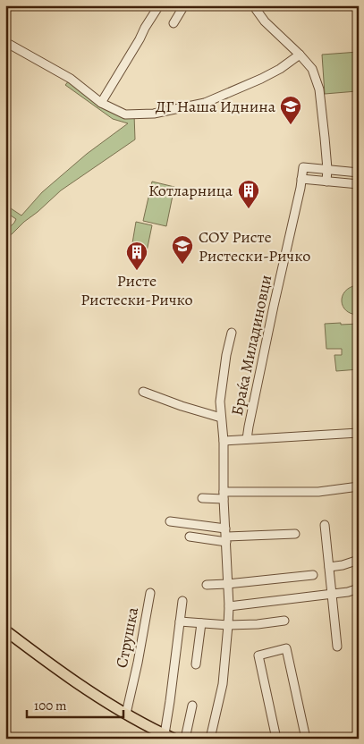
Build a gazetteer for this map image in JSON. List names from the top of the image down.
{
  "streets": {
    "street": ["Браќа Миладиновци", "Струшка"]
  },
  "places": {
    "school or university": ["ДГ Наша Иднина", "СОУ Ристе Ристески-Ричко"],
    "building": ["Котларница", "Ристе Ристески-Ричко"]
  },
  "scale_bar": "100 m"
}
